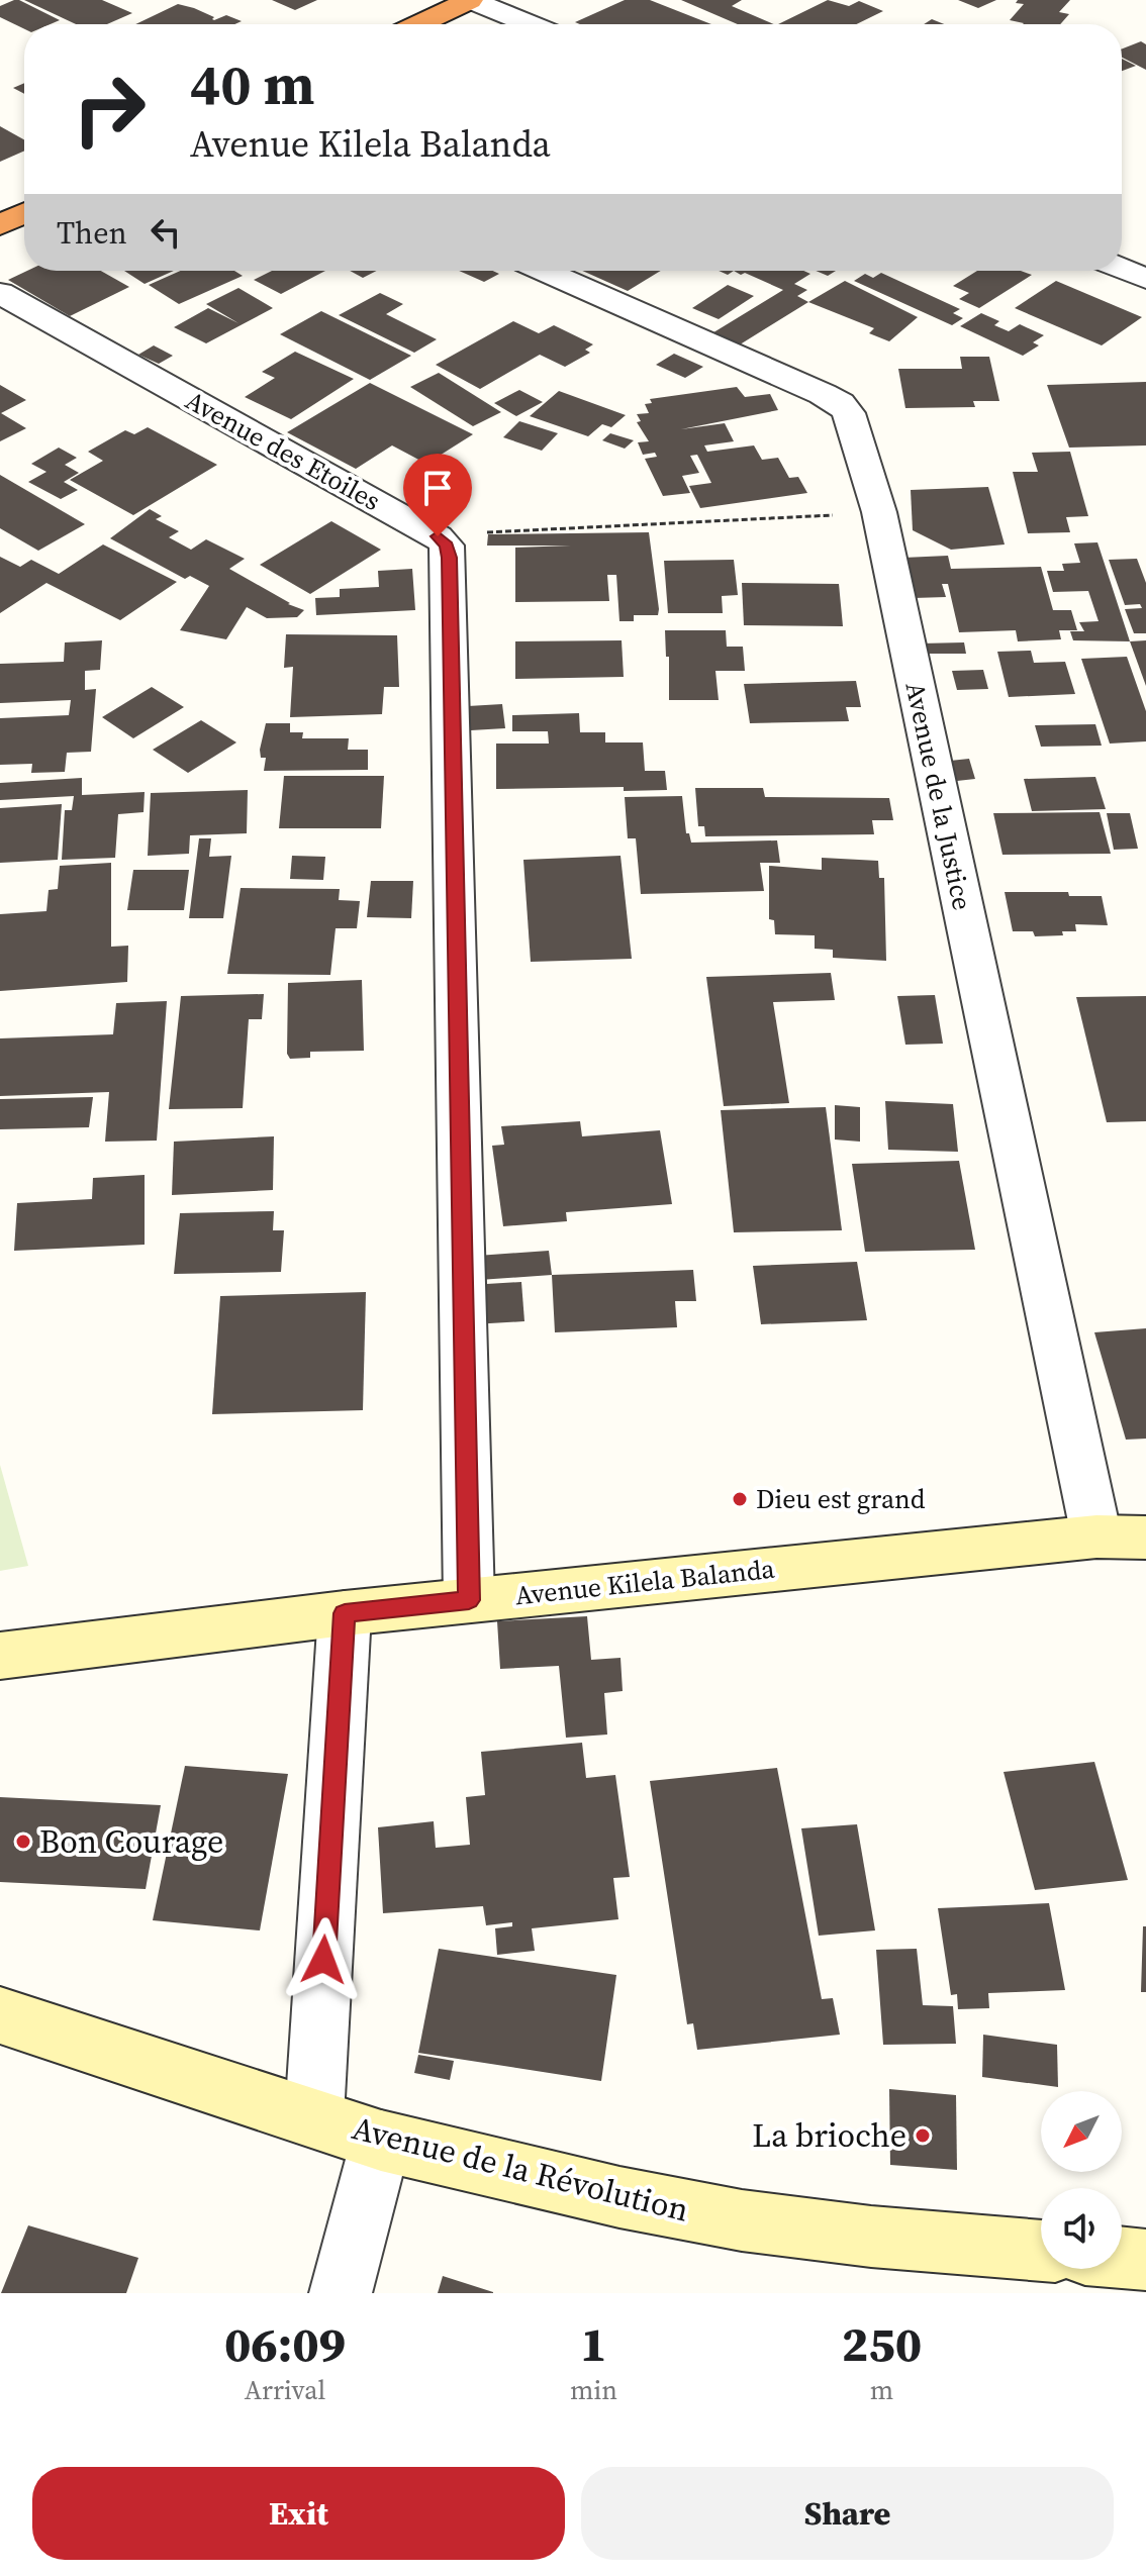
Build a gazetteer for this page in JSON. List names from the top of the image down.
{
  "streets": {
    "main road": ["Avenue Kilela Balanda", "Avenue de la Révolution"],
    "street": ["Avenue des Etoiles", "Avenue de la Justice"]
  },
  "crossings": [
    ["Avenue de la Justice", "Avenue Kilela Balanda"]
  ],
  "places": ["Dieu est grand", "Bon Courage", "La brioche"],
  "north": "bottom left",
  "page": {
    "turn": ["40 m", "Avenue Kilela Balanda"],
    "then": "Then",
    "eta": [
      "06:09",
      "Arrival",
      "1",
      "min",
      "250",
      "m"
    ],
    "buttons": ["Exit", "Share"]
  }
}
